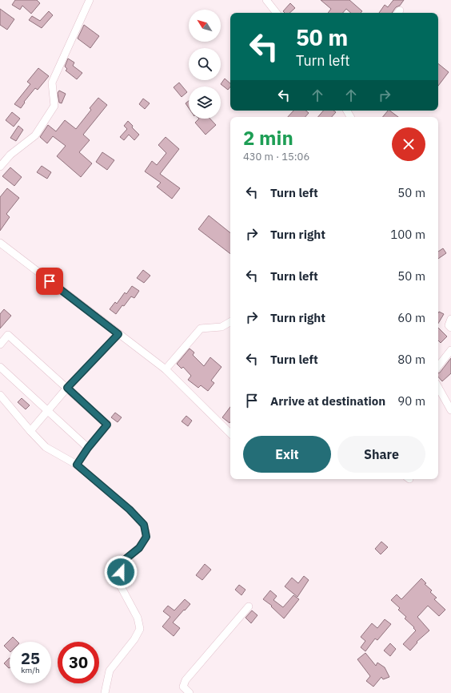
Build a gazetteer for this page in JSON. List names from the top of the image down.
{
  "north": "top left",
  "page": {
    "turn": ["50 m", "Turn left"],
    "heading": ["2 min", "430 m · 15:06"],
    "list": [
      {
        "name": "Turn left",
        "value": "50 m"
      },
      {
        "name": "Turn right",
        "value": "100 m"
      },
      {
        "name": "Turn left",
        "value": "50 m"
      },
      {
        "name": "Turn right",
        "value": "60 m"
      },
      {
        "name": "Turn left",
        "value": "80 m"
      },
      {
        "name": "Arrive at destination",
        "value": "90 m"
      }
    ],
    "buttons": ["Exit", "Share"],
    "speed": "25 km/h",
    "limit": "30"
  }
}
